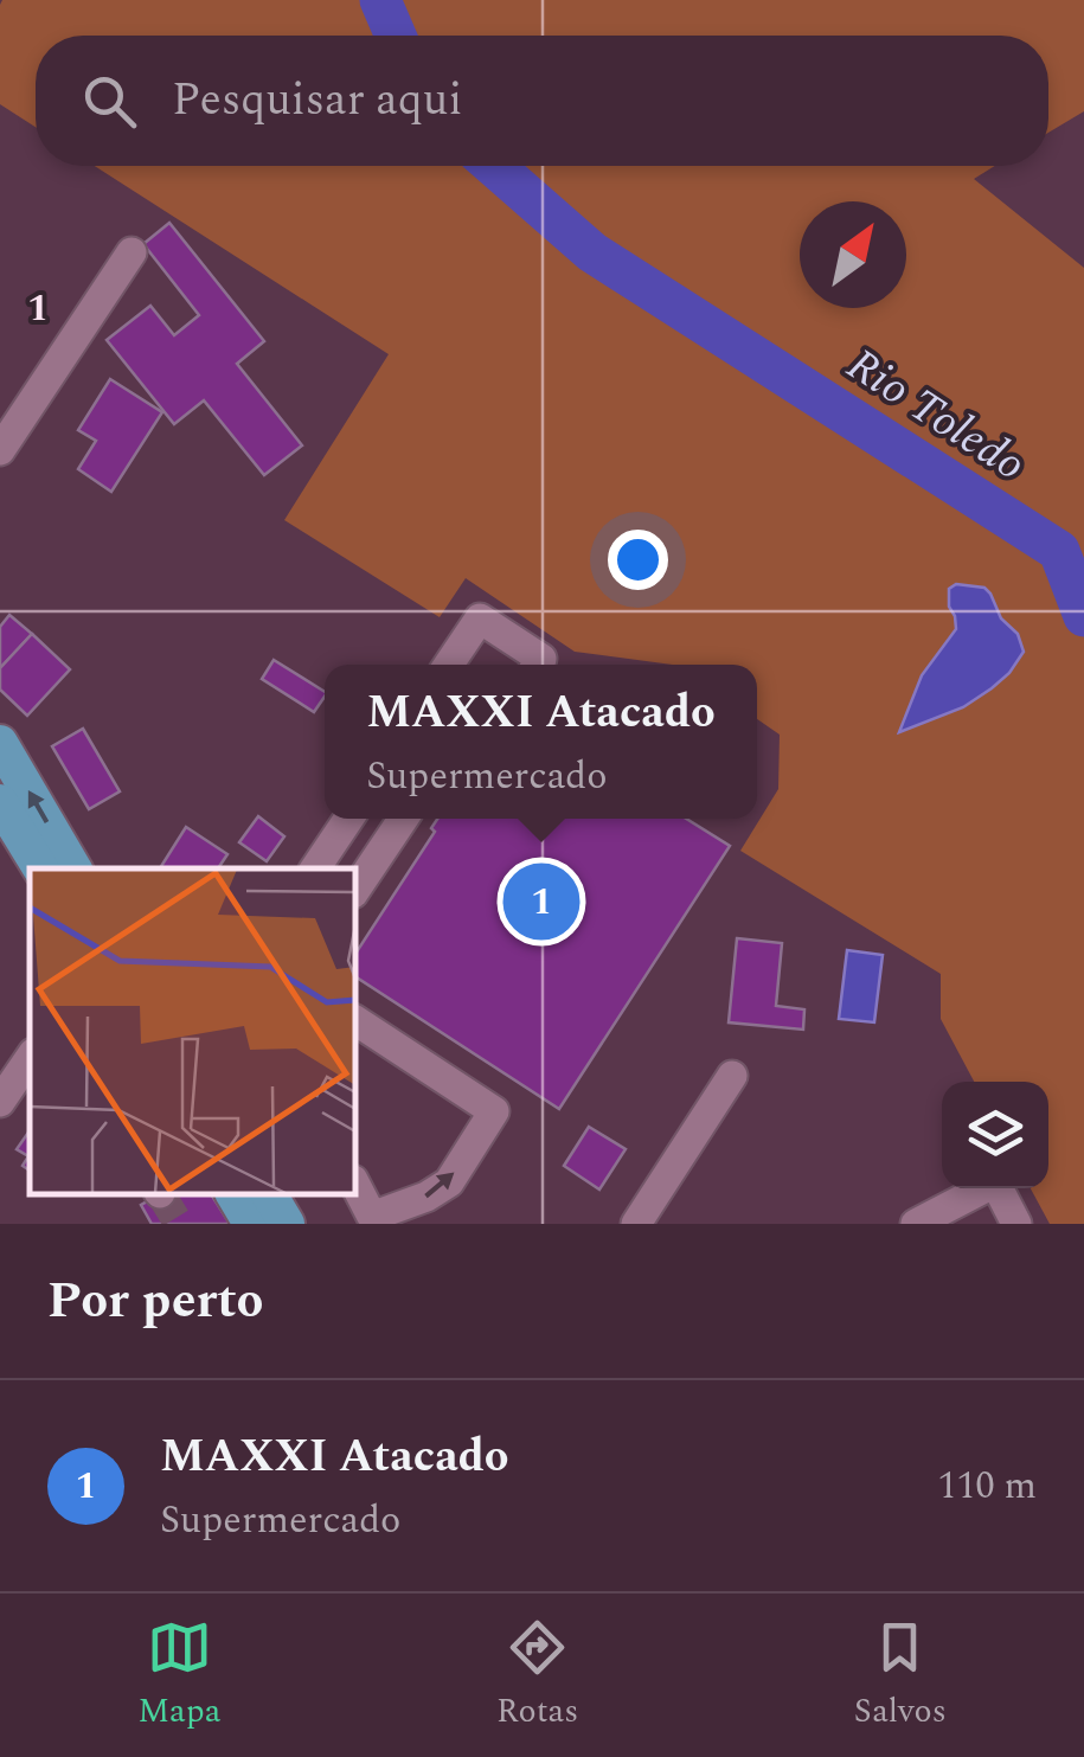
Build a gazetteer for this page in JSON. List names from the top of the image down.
{
  "water": ["Rio Toledo"],
  "north": "top right",
  "page": {
    "search": "Pesquisar aqui",
    "popup": ["MAXXI Atacado", "Supermercado"],
    "pins": "1",
    "heading": "Por perto",
    "list": [
      {
        "mark": "1",
        "name": "MAXXI Atacado",
        "note": "Supermercado",
        "value": "110 m"
      }
    ],
    "nav": ["Mapa", "Rotas", "Salvos"]
  },
  "grid": {
    "rows": ["1"]
  }
}
